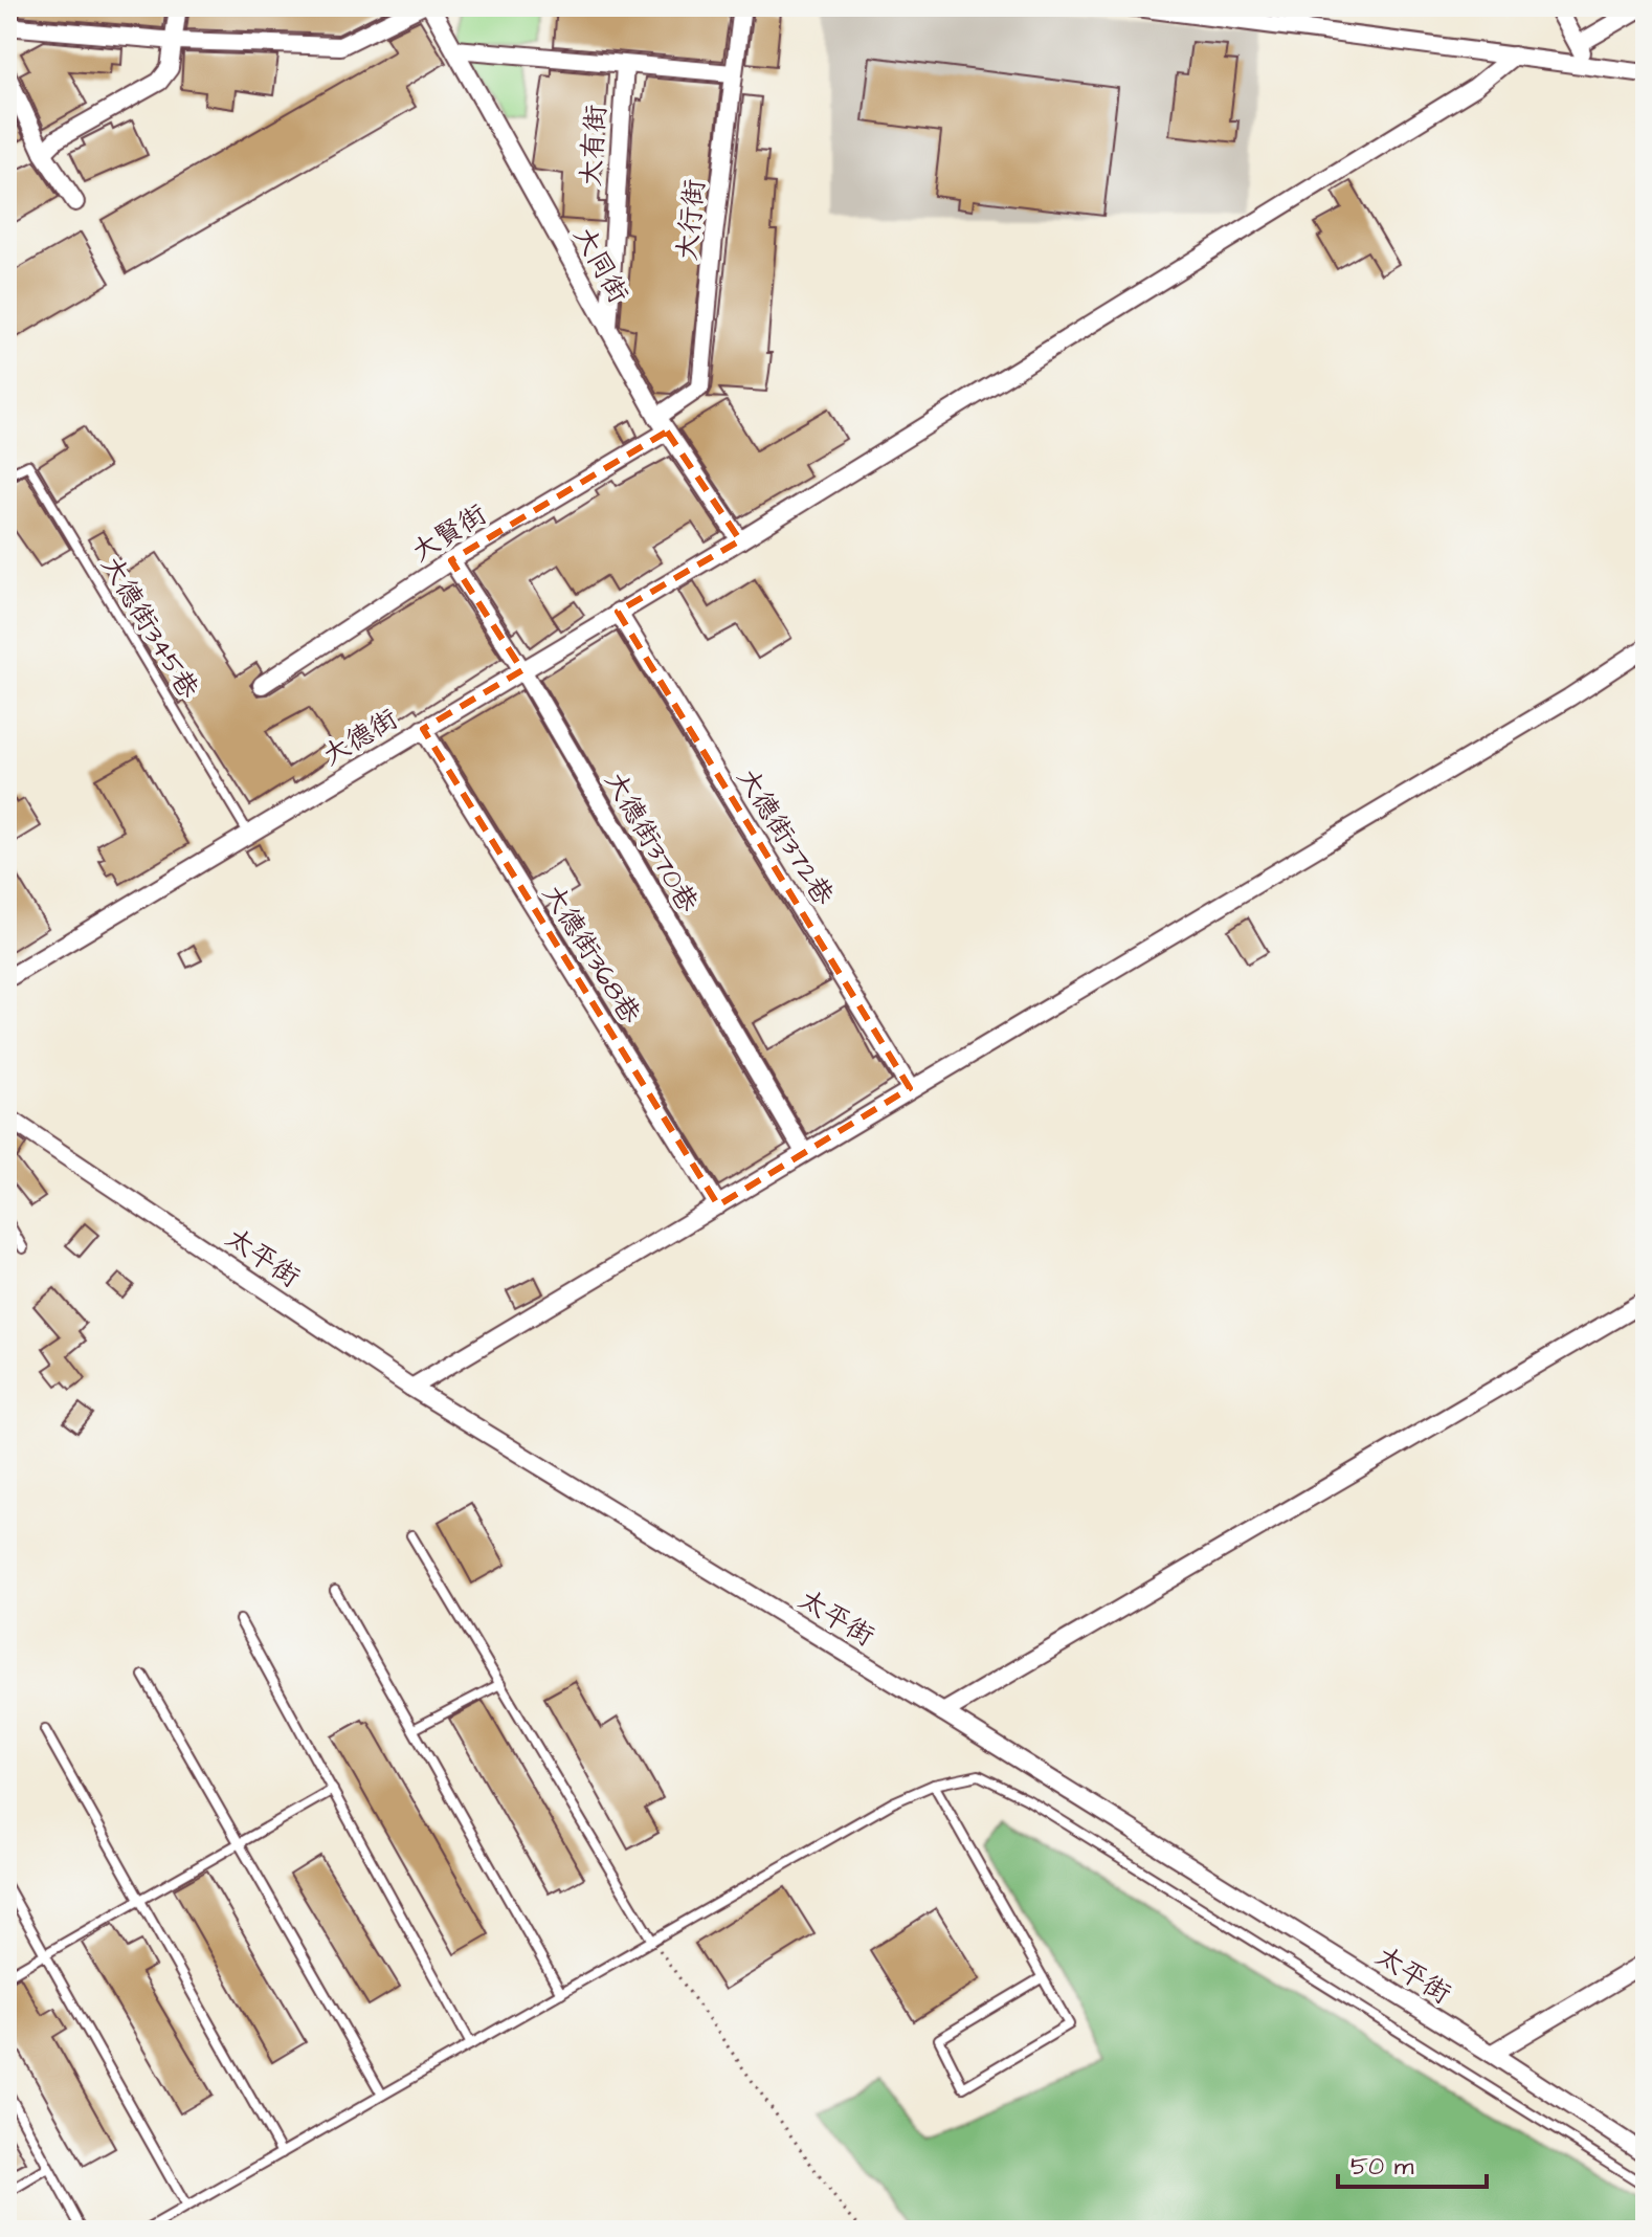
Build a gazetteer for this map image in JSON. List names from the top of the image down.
{
  "streets": {
    "street": [
      "大有街",
      "大行街",
      "大同街",
      "大賢街",
      "大德街",
      "大德街372巷",
      "大德街370巷",
      "大德街368巷",
      "太平街"
    ],
    "lane": ["大德街345巷"]
  },
  "crossings": [
    ["大有街", "大同街"],
    ["大行街", "大同街"],
    ["大行街", "大賢街"],
    ["大同街", "大賢街"],
    ["大同街", "大德街"],
    ["大賢街", "大德街370巷"],
    ["大德街345巷", "大德街"],
    ["大德街", "大德街372巷"],
    ["大德街", "大德街370巷"],
    ["大德街", "大德街368巷"]
  ],
  "scale_bar": "50 m"
}
